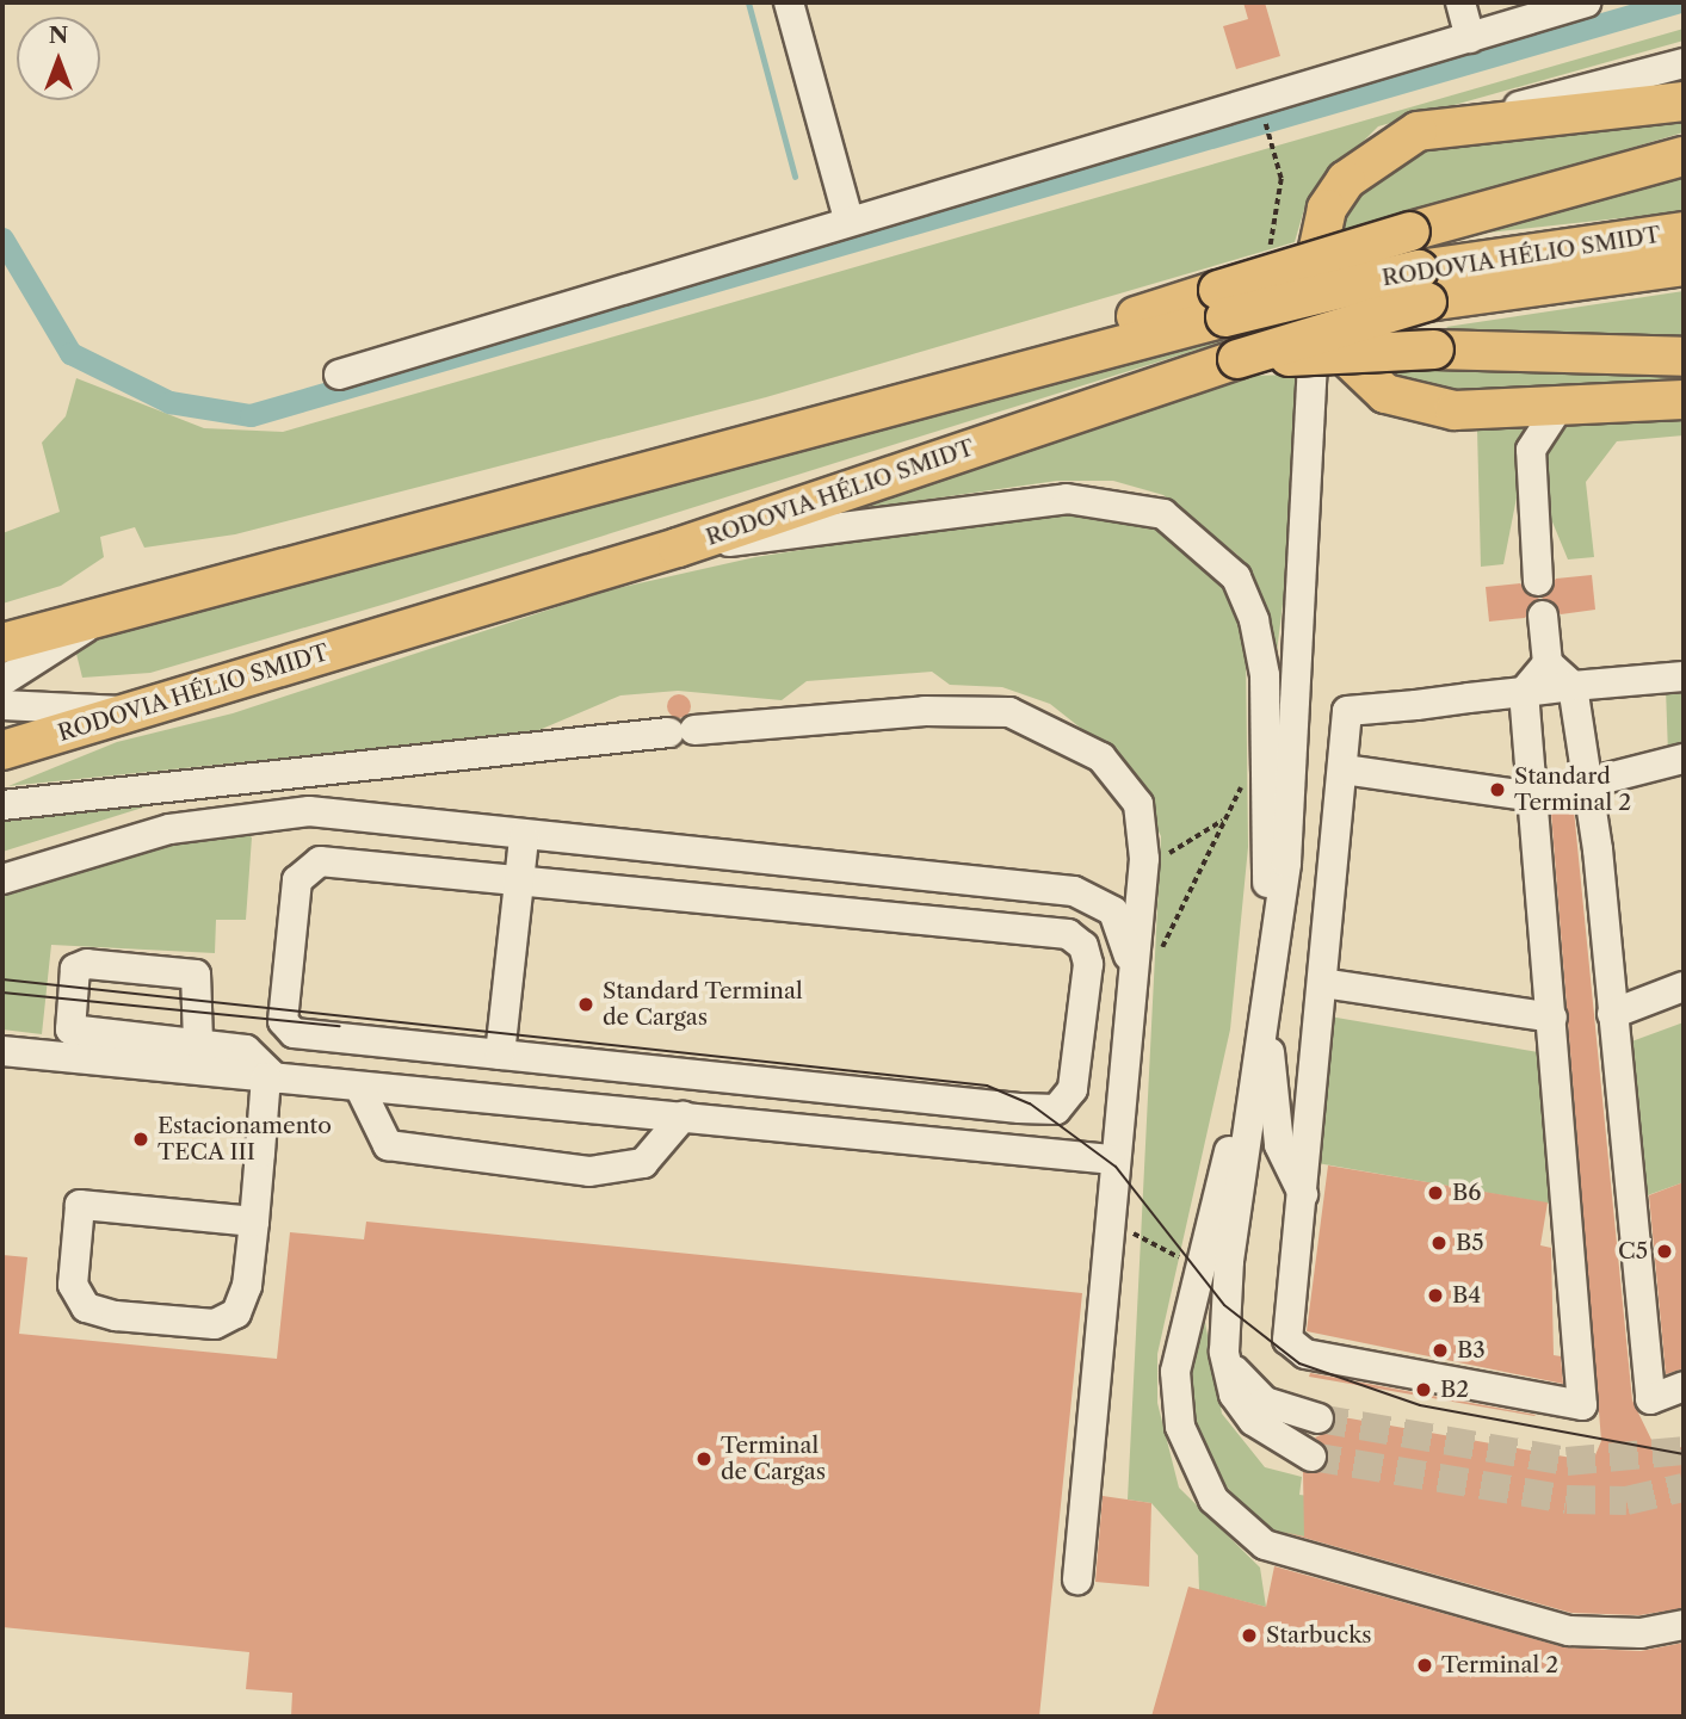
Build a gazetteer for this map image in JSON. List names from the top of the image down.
{
  "streets": {
    "main road": ["RODOVIA HÉLIO SMIDT"]
  },
  "places": [
    "Standard Terminal 2",
    "Standard Terminal de Cargas",
    "Estacionamento TECA III",
    "B6",
    "B5",
    "C5",
    "B4",
    "B3",
    "B2",
    "Terminal de Cargas",
    "Starbucks",
    "Terminal 2"
  ],
  "north": "top"
}
